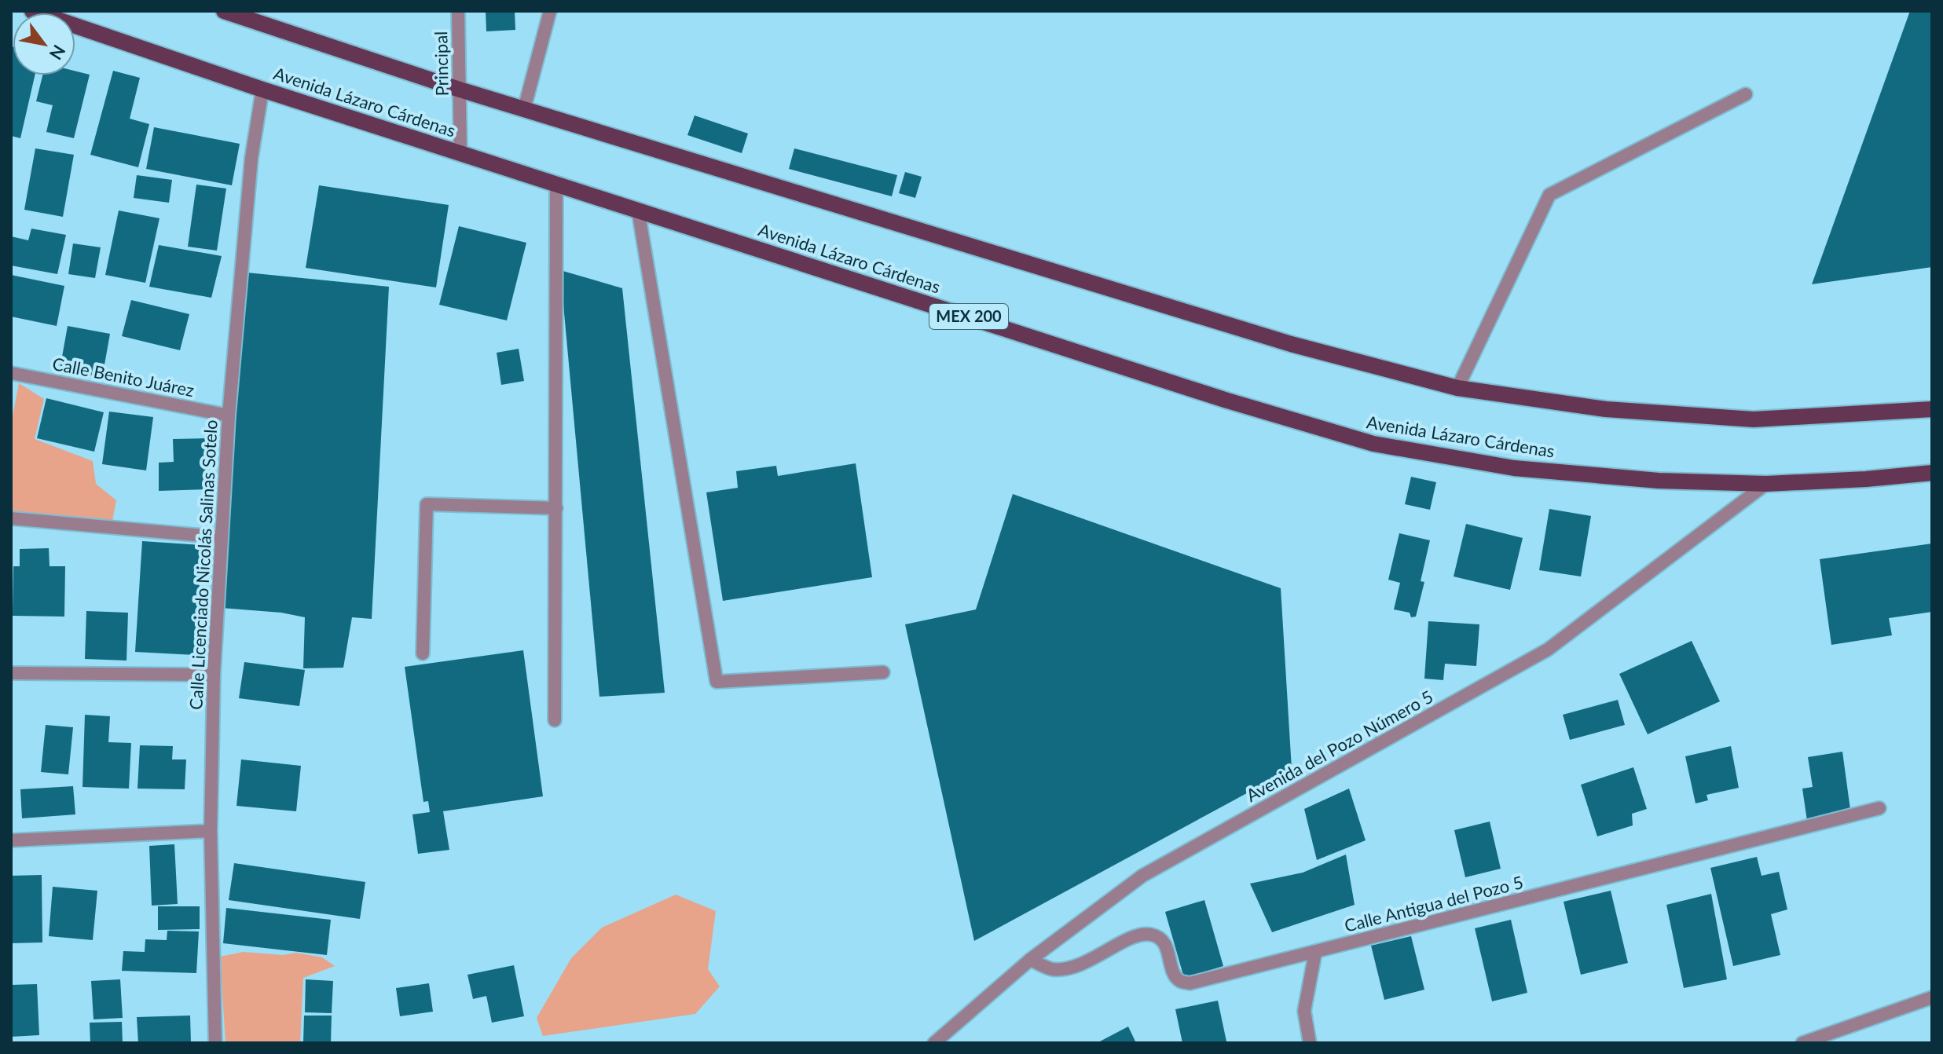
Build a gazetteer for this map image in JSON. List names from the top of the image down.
{
  "streets": {
    "main road": ["Avenida Lázaro Cárdenas", "MEX 200"],
    "street": [
      "Principal",
      "Calle Benito Juárez",
      "Calle Licenciado Nicolás Salinas Sotelo",
      "Avenida del Pozo Número 5",
      "Calle Antigua del Pozo 5"
    ]
  },
  "crossings": [
    ["Principal", "Avenida Lázaro Cárdenas"],
    ["Avenida Lázaro Cárdenas", "Calle Licenciado Nicolás Salinas Sotelo"],
    ["Avenida Lázaro Cárdenas", "Avenida del Pozo Número 5"],
    ["Calle Benito Juárez", "Calle Licenciado Nicolás Salinas Sotelo"],
    ["Avenida del Pozo Número 5", "Calle Antigua del Pozo 5"]
  ],
  "north": "bottom right"
}
